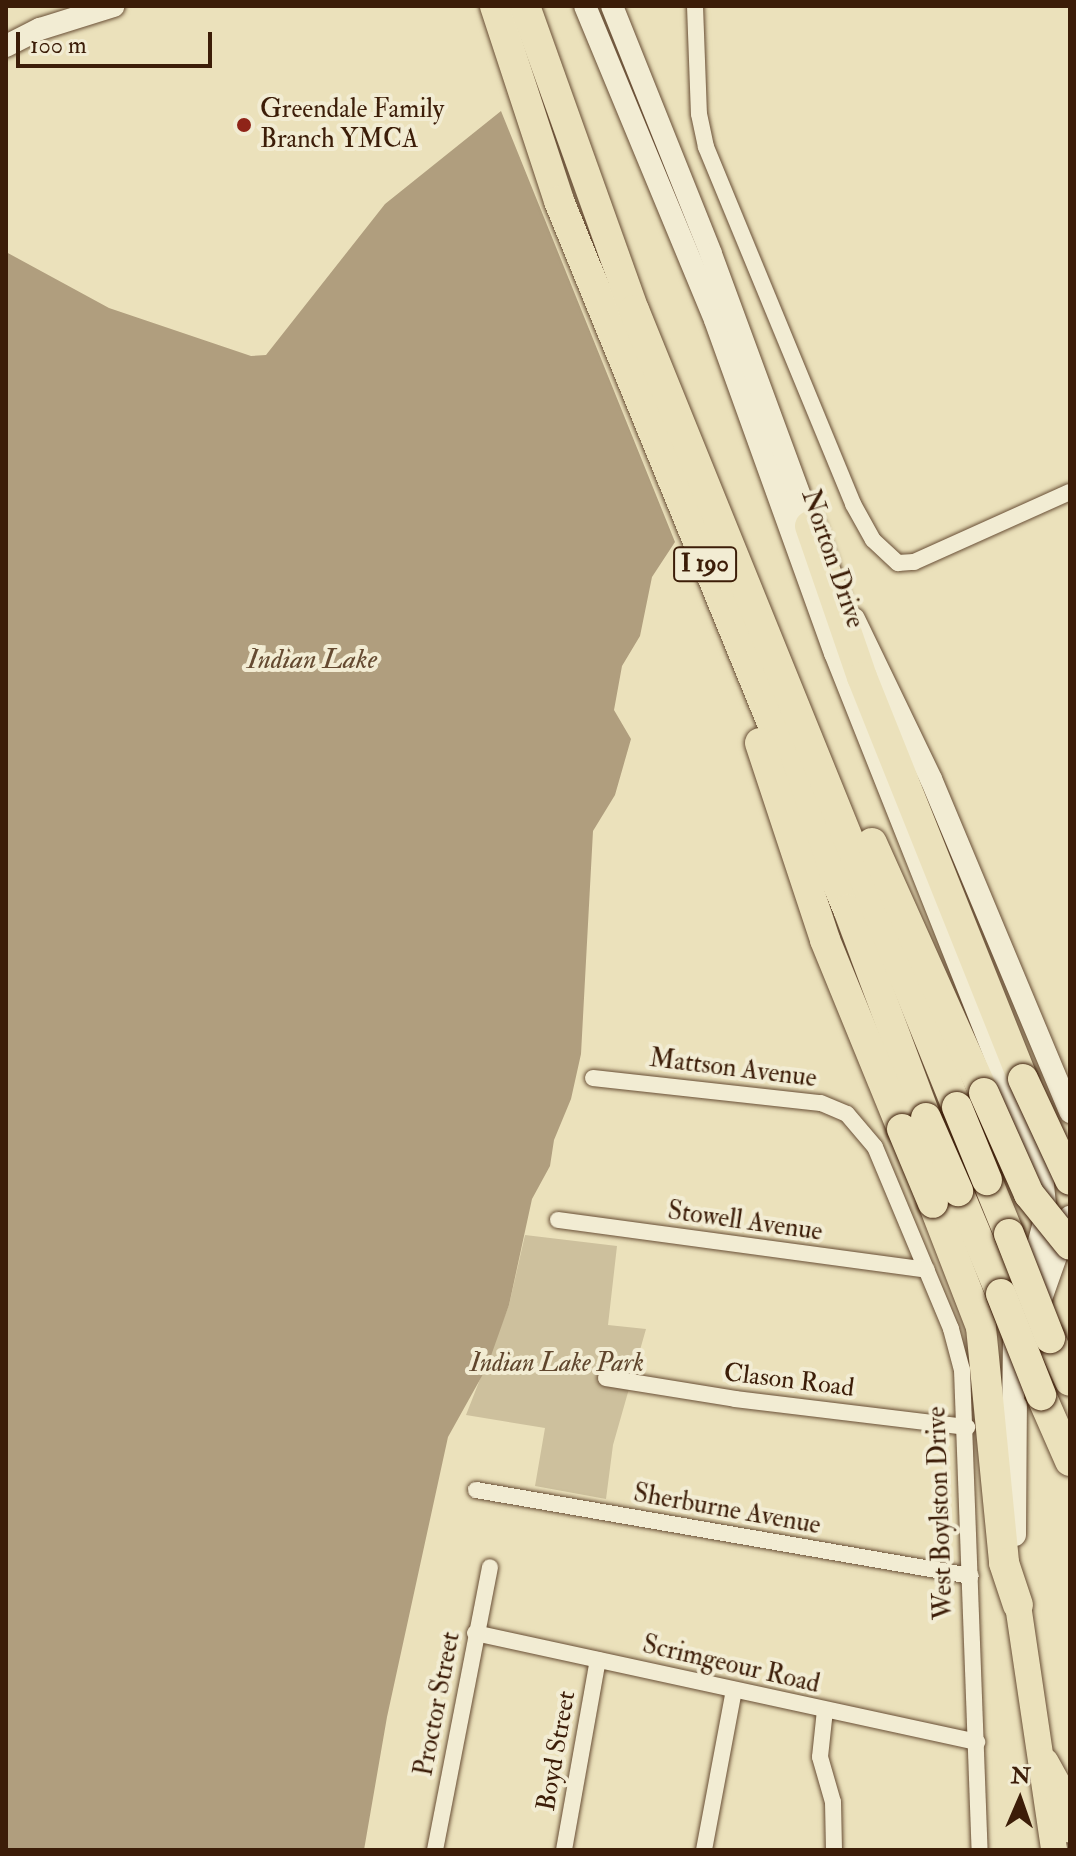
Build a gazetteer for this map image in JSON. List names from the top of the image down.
{
  "streets": {
    "highway": ["I 190"],
    "main road": ["Norton Drive"],
    "street": [
      "Mattson Avenue",
      "Stowell Avenue",
      "Clason Road",
      "Sherburne Avenue",
      "West Boylston Drive",
      "Scrimgeour Road",
      "Proctor Street",
      "Boyd Street"
    ]
  },
  "crossings": [
    ["Mattson Avenue", "West Boylston Drive"],
    ["Stowell Avenue", "West Boylston Drive"],
    ["Clason Road", "West Boylston Drive"],
    ["Sherburne Avenue", "West Boylston Drive"],
    ["West Boylston Drive", "Scrimgeour Road"],
    ["Scrimgeour Road", "Proctor Street"],
    ["Scrimgeour Road", "Boyd Street"]
  ],
  "water": ["Indian Lake"],
  "parks": ["Indian Lake Park"],
  "places": ["Greendale Family Branch YMCA"],
  "scale_bar": "100 m",
  "north": "top"
}
